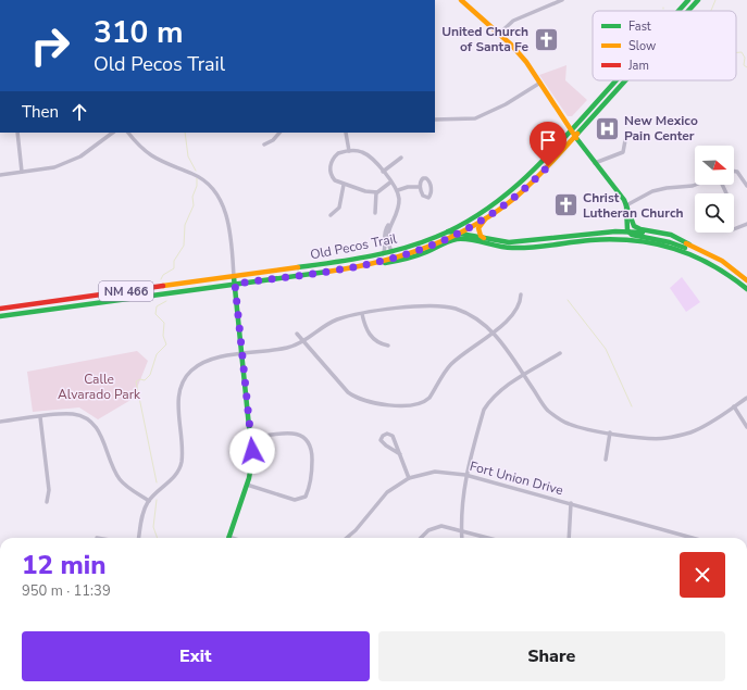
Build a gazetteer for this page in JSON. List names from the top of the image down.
{
  "streets": {
    "main road": ["Old Pecos Trail", "NM 466"],
    "street": ["Fort Union Drive"]
  },
  "crossings": [
    ["Old Pecos Trail", "NM 466"]
  ],
  "parks": ["Calle Alvarado Park"],
  "places": {
    "church": ["United Church of Santa Fe", "Christ Lutheran Church"],
    "hospital": ["New Mexico Pain Center"]
  },
  "legend": ["Fast", "Slow", "Jam"],
  "north": "right",
  "page": {
    "turn": ["310 m", "Old Pecos Trail"],
    "then": "Then",
    "heading": ["12 min", "950 m · 11:39"],
    "buttons": ["Exit", "Share"]
  }
}
